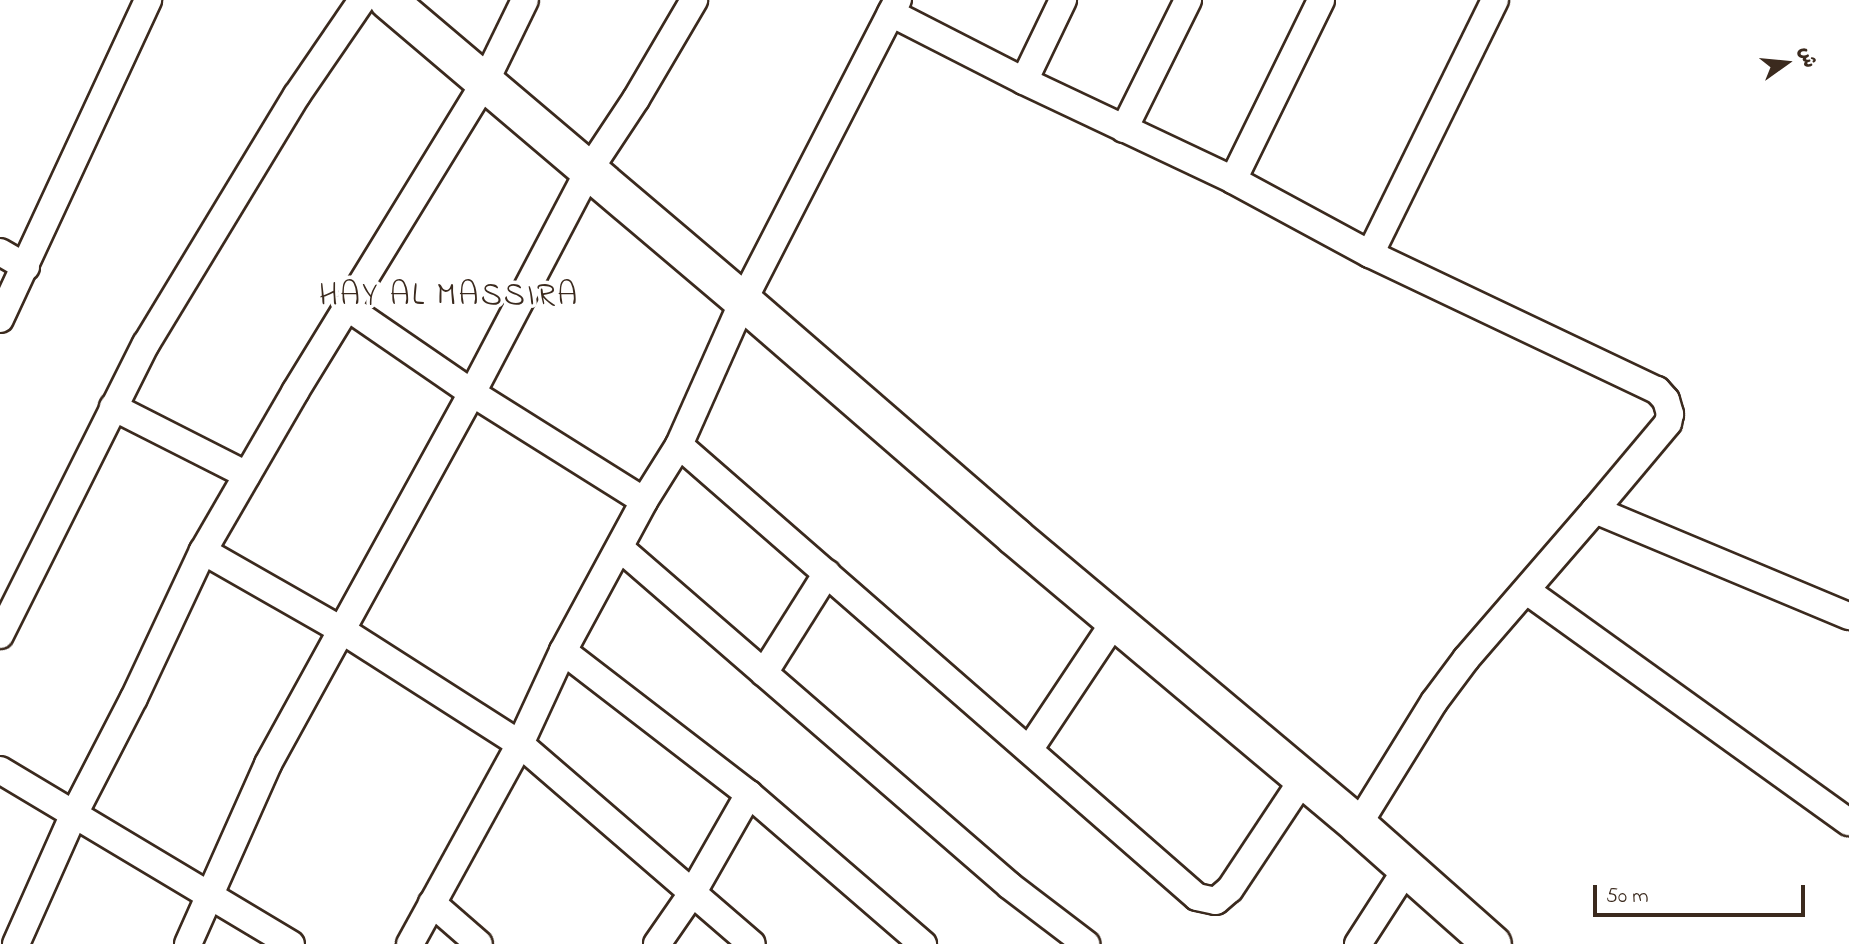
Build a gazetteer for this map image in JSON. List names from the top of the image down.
{
  "districts": ["HAY AL MASSIRA"],
  "scale_bar": "50 m",
  "north": "right"
}
